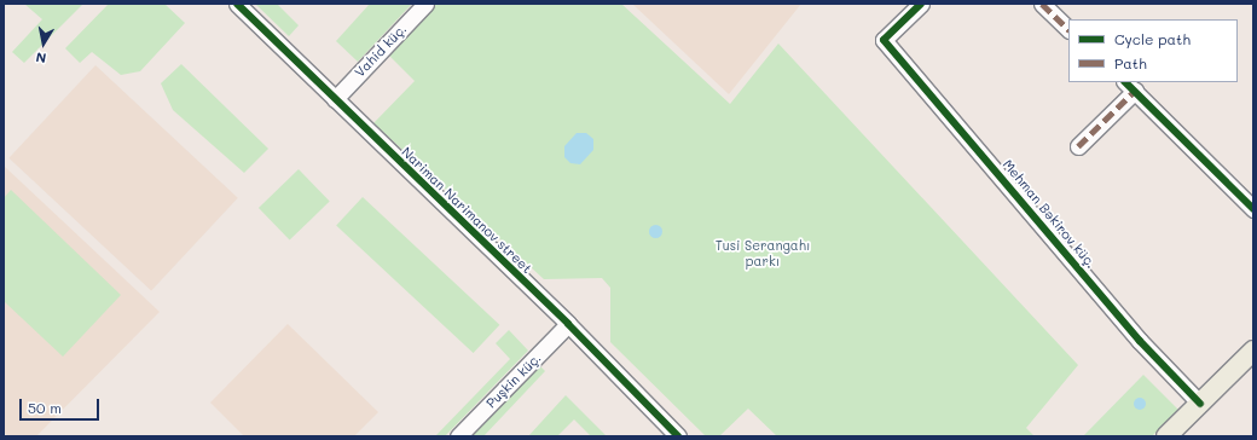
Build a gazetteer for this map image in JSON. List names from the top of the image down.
{
  "streets": {
    "street": [
      "Vahid küç.",
      "Nariman Narimanov street",
      "Mehman Bəkirov küç.",
      "Puşkin küç."
    ]
  },
  "crossings": [
    ["Vahid küç.", "Nariman Narimanov street"],
    ["Nariman Narimanov street", "Puşkin küç."]
  ],
  "parks": ["Tusi Serangahı parkı"],
  "legend": ["Cycle path", "Path"],
  "scale_bar": "50 m",
  "north": "bottom"
}
